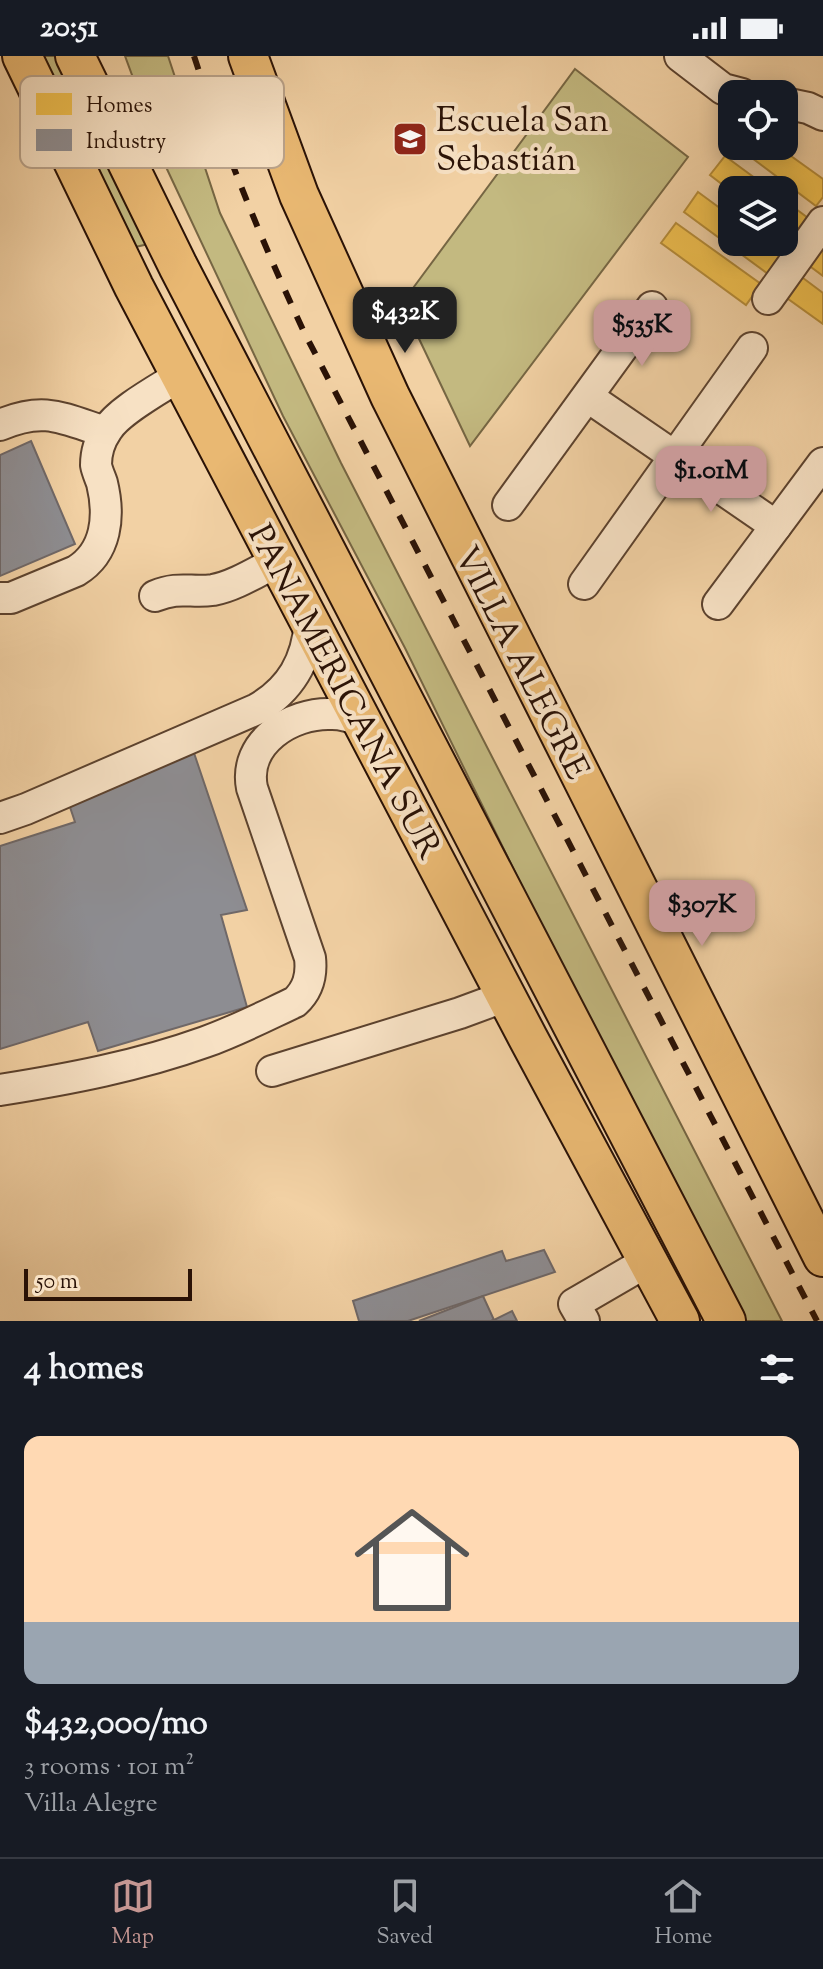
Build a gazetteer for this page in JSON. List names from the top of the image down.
{
  "streets": {
    "main road": ["VILLA ALEGRE", "PANAMERICANA SUR"]
  },
  "places": {
    "school or university": ["Escuela San Sebastián"]
  },
  "legend": ["Homes", "Industry"],
  "scale_bar": "50 m",
  "page": {
    "status": "20:51",
    "price": [
      "$432K",
      "$535K",
      "$1.01M",
      "$307K"
    ],
    "scale": "50 m",
    "heading": "4 homes",
    "list": [
      {
        "name": "$432,000/mo",
        "note": "3 rooms · 101 m² · Villa Alegre"
      }
    ],
    "tabs": ["Map", "Saved", "Home"]
  }
}
